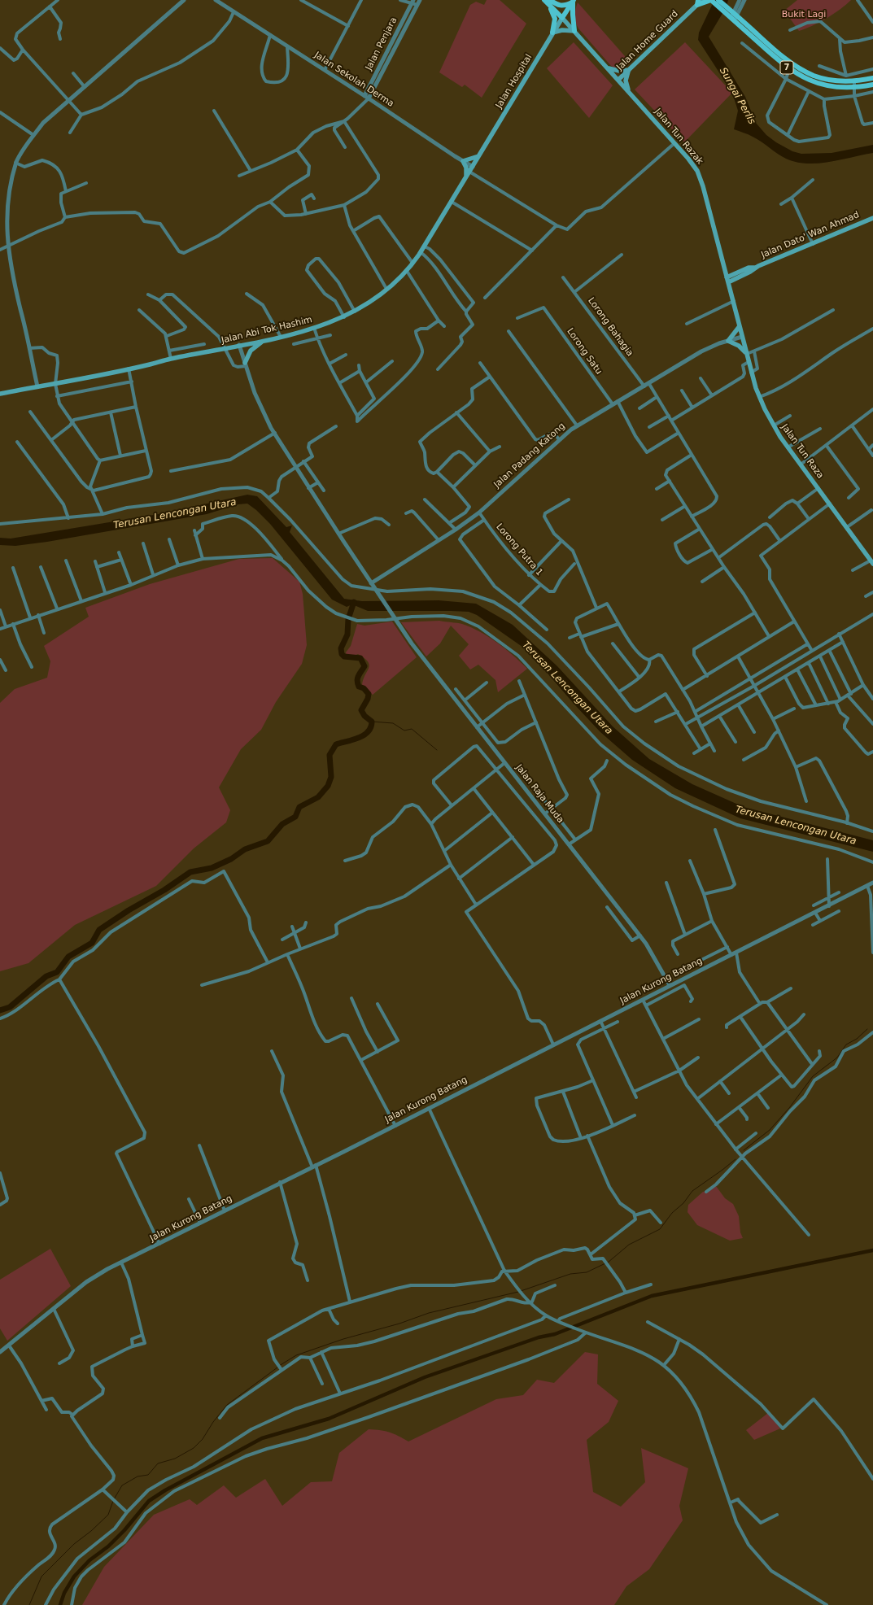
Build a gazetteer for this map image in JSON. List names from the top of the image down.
{
  "streets": {
    "main road": [
      "Jalan Home Guard",
      "7",
      "Jalan Hospital",
      "Jalan Tun Razak",
      "Jalan Dato' Wan Ahmad",
      "Jalan Abi Tok Hashim",
      "Jalan Tun Raza"
    ],
    "street": [
      "Jalan Penjara",
      "Jalan Sekolah Derma",
      "Lorong Bahagia",
      "Lorong Satu",
      "Jalan Padang Katong",
      "Lorong Putra 1",
      "Jalan Raja Muda",
      "Jalan Kurong Batang"
    ]
  },
  "crossings": [
    ["Jalan Home Guard", "Jalan Tun Razak"],
    ["Jalan Penjara", "Jalan Sekolah Derma"],
    ["Jalan Sekolah Derma", "Jalan Hospital"],
    ["Jalan Hospital", "Jalan Tun Razak"],
    ["Jalan Hospital", "Jalan Abi Tok Hashim"],
    ["Jalan Tun Razak", "Jalan Tun Raza"],
    ["Jalan Tun Razak", "Jalan Padang Katong"],
    ["Lorong Bahagia", "Jalan Padang Katong"],
    ["Jalan Abi Tok Hashim", "Jalan Raja Muda"],
    ["Lorong Satu", "Jalan Padang Katong"],
    ["Jalan Tun Raza", "Jalan Padang Katong"],
    ["Jalan Padang Katong", "Lorong Putra 1"],
    ["Jalan Padang Katong", "Jalan Raja Muda"],
    ["Jalan Raja Muda", "Jalan Kurong Batang"]
  ],
  "water": ["Sungai Perlis", "Terusan Lencongan Utara"],
  "parks": ["Bukit Lagi"]
}
